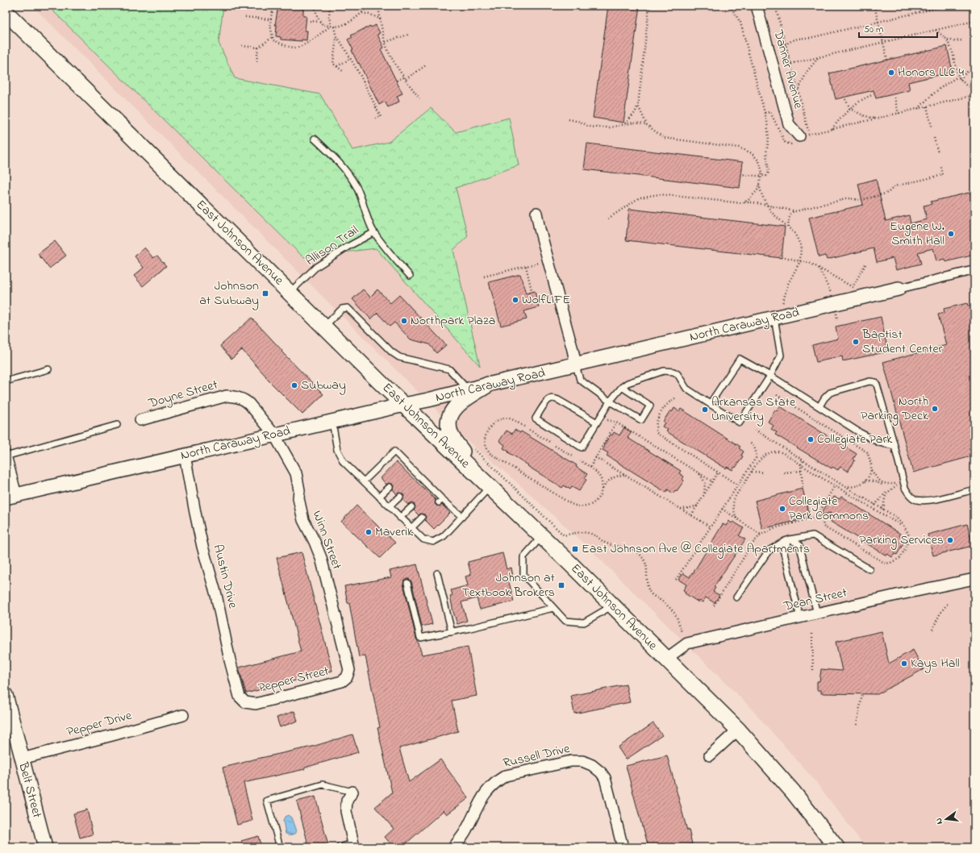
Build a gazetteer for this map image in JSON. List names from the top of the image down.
{
  "streets": {
    "main road": ["East Johnson Avenue"],
    "street": [
      "Danner Avenue",
      "North Caraway Road",
      "Doyne Street",
      "Winn Street",
      "Austin Drive",
      "Dean Street",
      "Pepper Street",
      "Pepper Drive",
      "Russell Drive",
      "Belt Street"
    ],
    "lane": ["Allison Trail"]
  },
  "crossings": [
    ["East Johnson Avenue", "Allison Trail"],
    ["East Johnson Avenue", "North Caraway Road"],
    ["East Johnson Avenue", "Dean Street"],
    ["North Caraway Road", "Doyne Street"],
    ["North Caraway Road", "Winn Street"],
    ["North Caraway Road", "Austin Drive"],
    ["Doyne Street", "Winn Street"],
    ["Winn Street", "Pepper Street"],
    ["Austin Drive", "Pepper Street"],
    ["Pepper Drive", "Belt Street"]
  ],
  "places": {
    "other": [
      "Honors LLC 4",
      "Eugene W. Smith Hall",
      "WolfLIFE",
      "Northpark Plaza",
      "Baptist Student Center",
      "Subway",
      "North Parking Deck",
      "Arkansas State University",
      "Collegiate Park",
      "Collegiate Park Commons",
      "Maverik",
      "Parking Services",
      "Kays Hall"
    ],
    "transit": ["Johnson at Subway", "East Johnson Ave @ Collegiate Apartments", "Johnson at Textbook Brokers"]
  },
  "scale_bar": "50 m",
  "north": "left"
}
